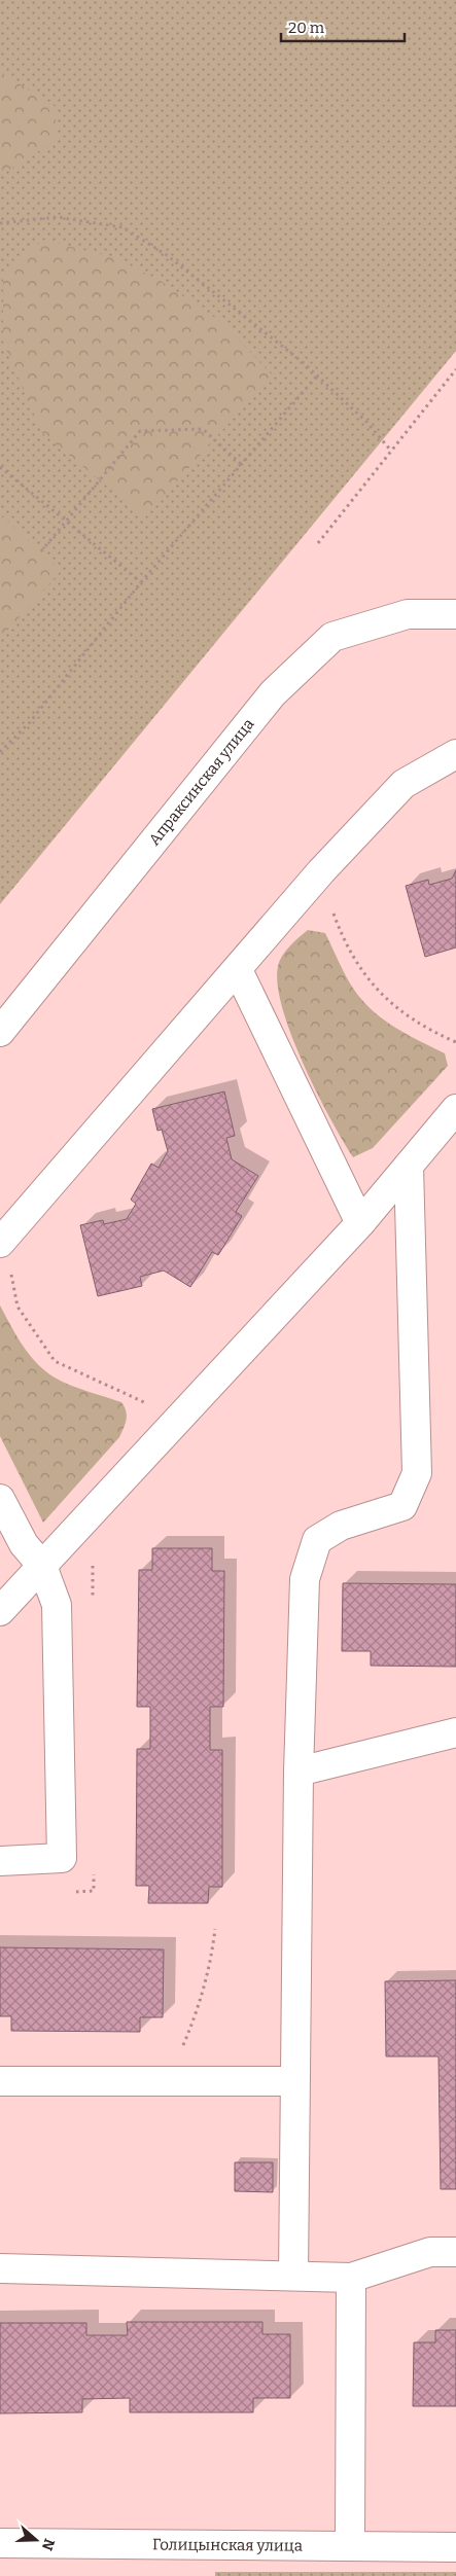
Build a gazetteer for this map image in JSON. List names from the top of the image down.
{
  "streets": {
    "street": ["Апраксинская улица", "Голицынская улица"]
  },
  "scale_bar": "20 m",
  "north": "right"
}
